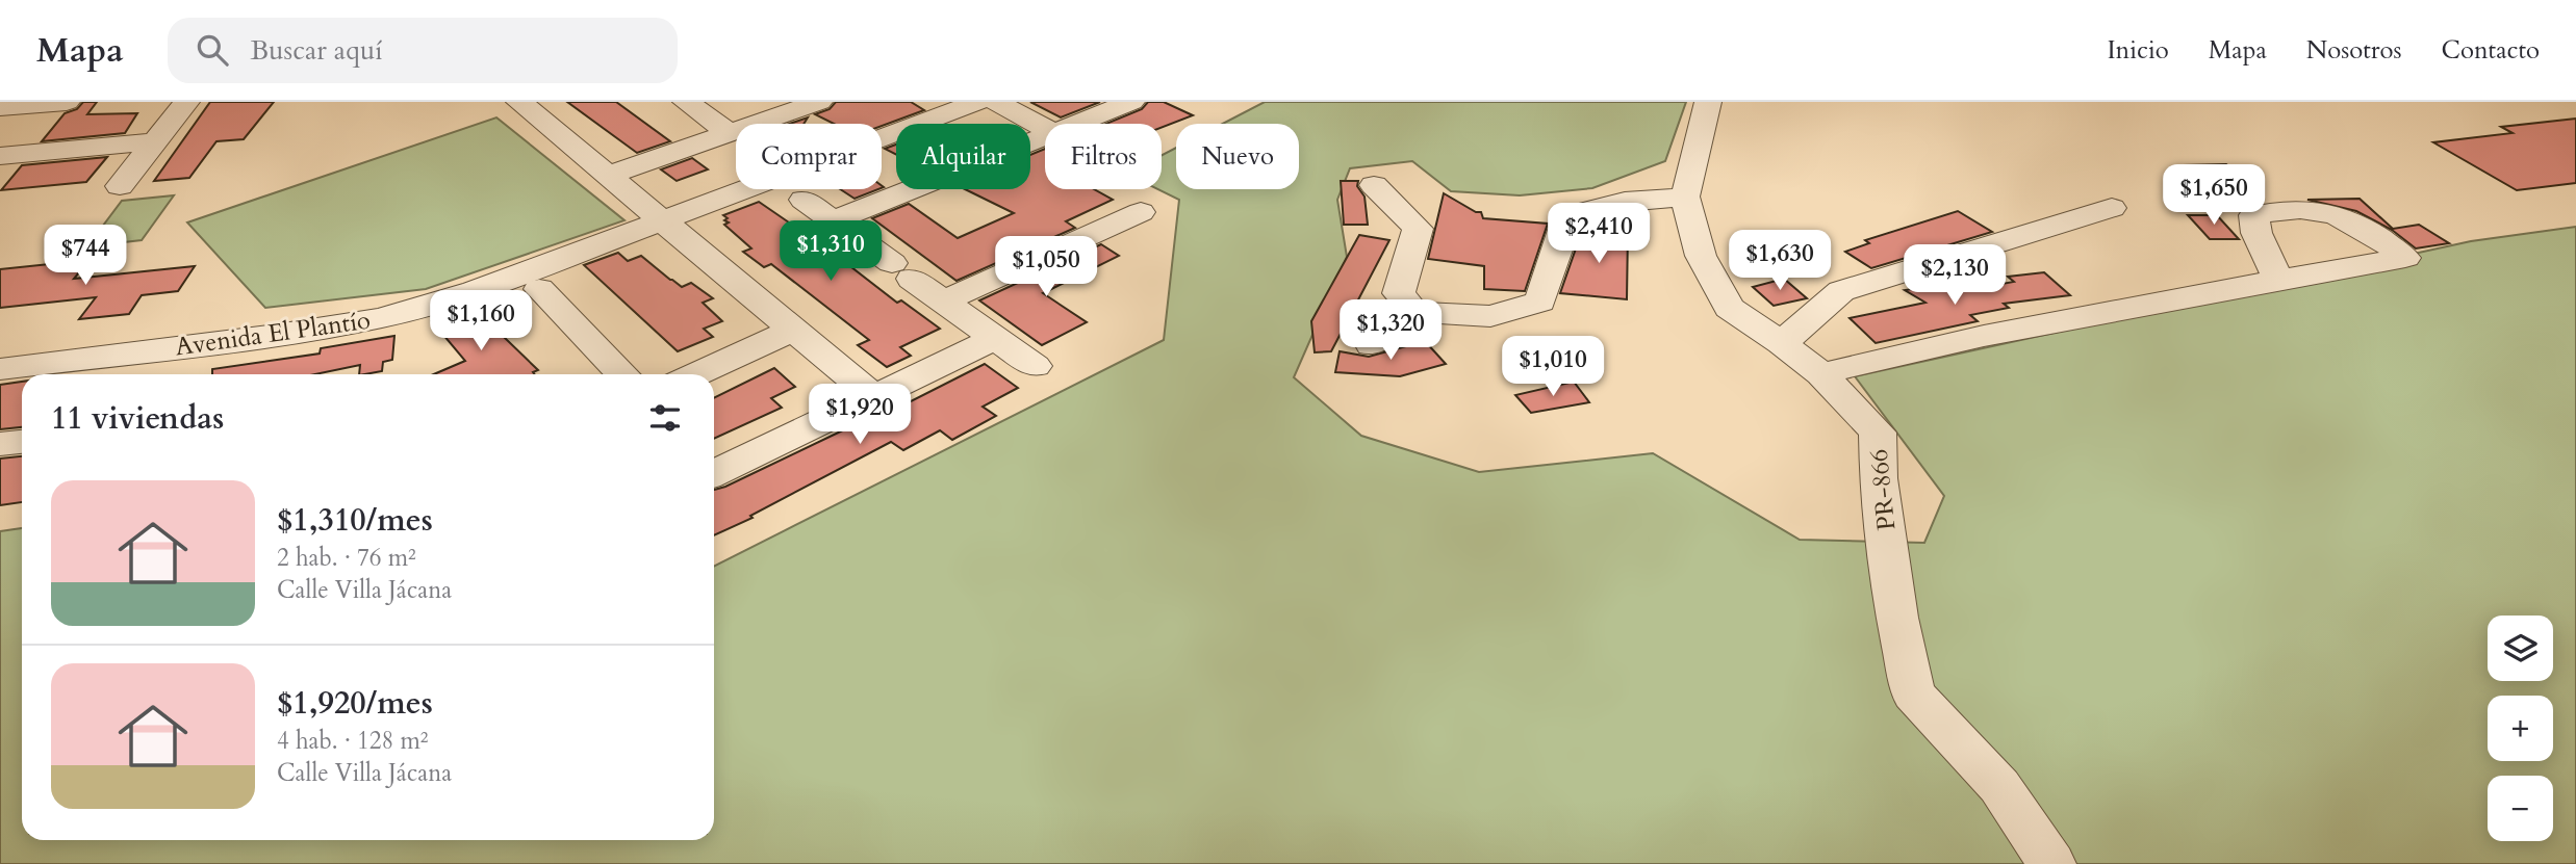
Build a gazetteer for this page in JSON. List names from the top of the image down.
{
  "streets": {
    "street": ["Avenida El Plantío", "PR-866"]
  },
  "page": {
    "header": "Mapa",
    "search": "Buscar aquí",
    "nav": [
      "Inicio",
      "Mapa",
      "Nosotros",
      "Contacto"
    ],
    "chip": [
      "Comprar",
      "Alquilar",
      "Filtros",
      "Nuevo"
    ],
    "price": [
      "$1,650",
      "$2,410",
      "$1,310",
      "$744",
      "$1,630",
      "$1,050",
      "$2,130",
      "$1,160",
      "$1,320",
      "$1,010",
      "$1,920"
    ],
    "heading": "11 viviendas",
    "list": [
      {
        "name": "$1,310/mes",
        "note": "2 hab. · 76 m² · Calle Villa Jácana"
      },
      {
        "name": "$1,920/mes",
        "note": "4 hab. · 128 m² · Calle Villa Jácana"
      }
    ],
    "map_buttons": ["+", "−"]
  }
}
